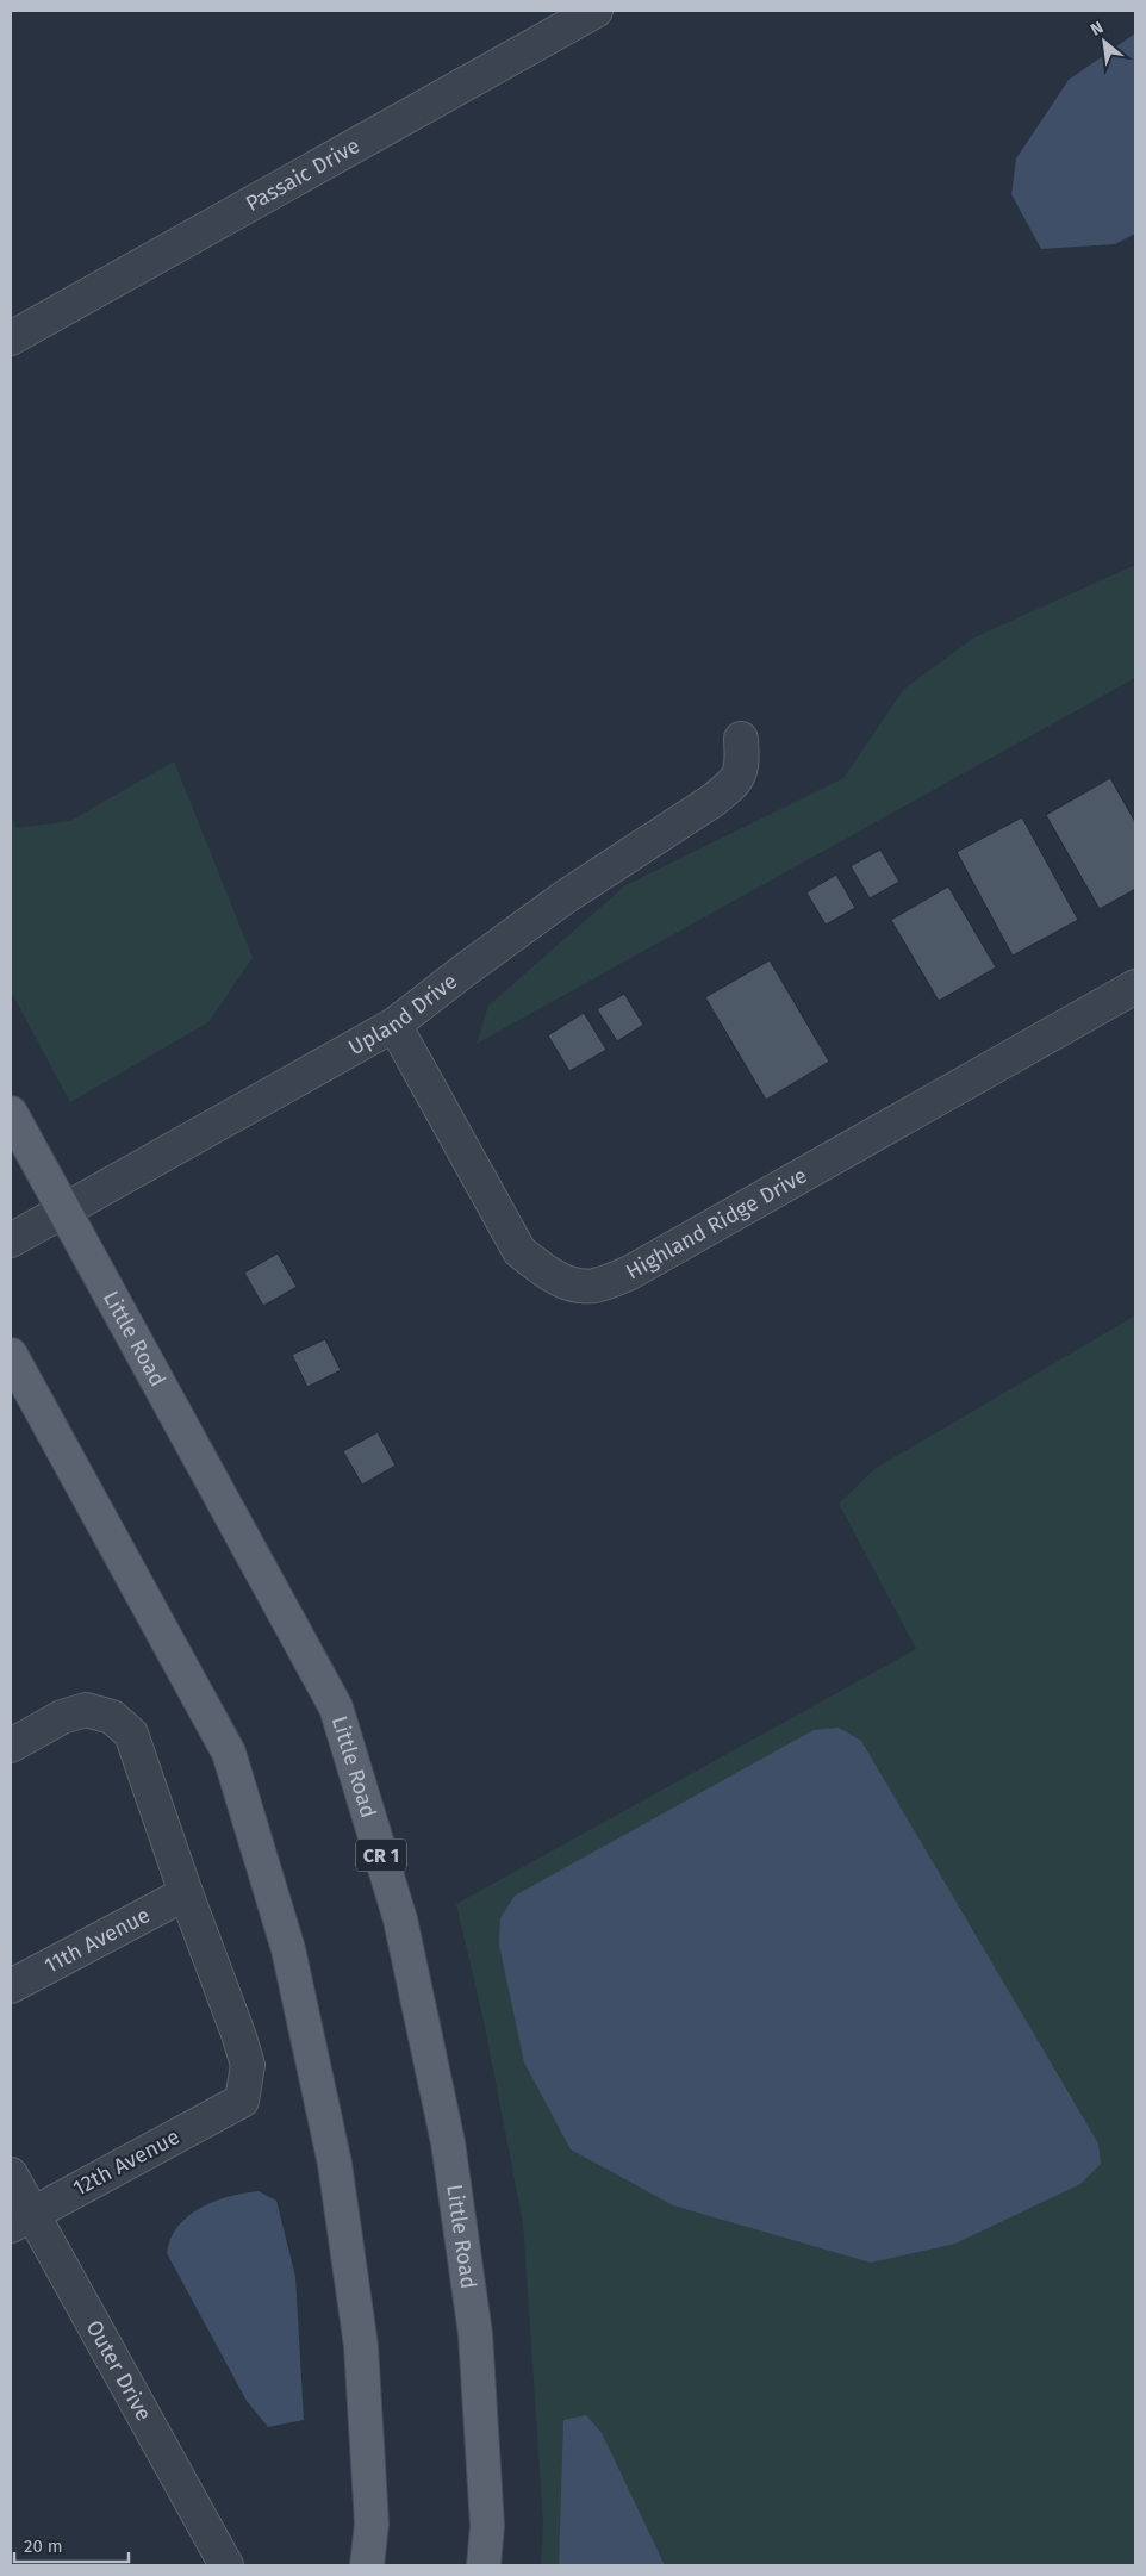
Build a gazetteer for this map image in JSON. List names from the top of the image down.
{
  "streets": {
    "main road": ["Little Road", "CR 1"],
    "street": [
      "Passaic Drive",
      "Upland Drive",
      "Highland Ridge Drive",
      "11th Avenue",
      "12th Avenue",
      "Outer Drive"
    ]
  },
  "crossings": [
    ["Upland Drive", "Highland Ridge Drive"],
    ["Upland Drive", "Little Road"],
    ["11th Avenue", "12th Avenue"],
    ["12th Avenue", "Outer Drive"]
  ],
  "scale_bar": "20 m",
  "north": "top left"
}
